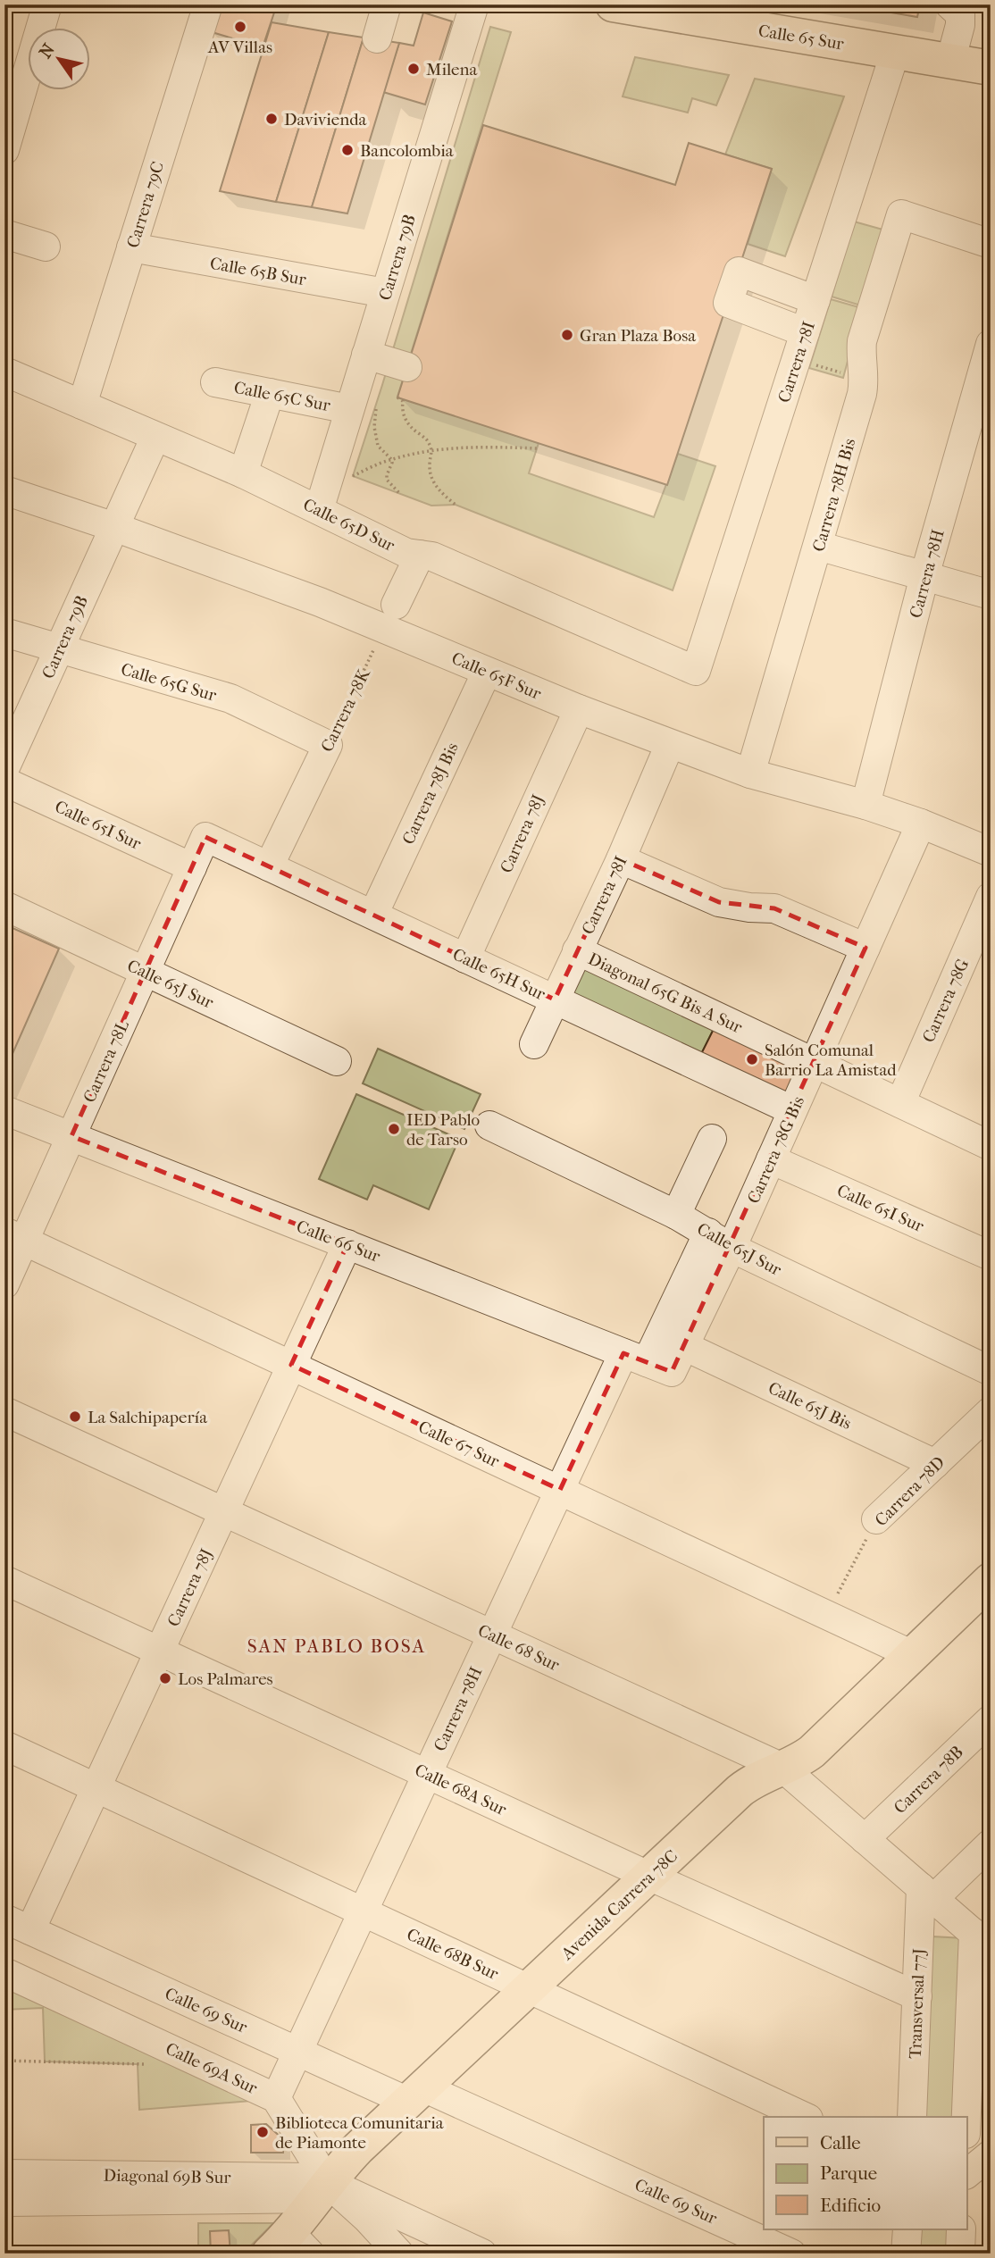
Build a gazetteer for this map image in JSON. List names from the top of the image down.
{
  "streets": {
    "main road": ["Calle 65 Sur", "Avenida Carrera 78C"],
    "street": [
      "Carrera 79C",
      "Carrera 79B",
      "Calle 65B Sur",
      "Carrera 78I",
      "Calle 65C Sur",
      "Carrera 78H Bis",
      "Calle 65D Sur",
      "Carrera 78H",
      "Calle 65F Sur",
      "Calle 65G Sur",
      "Carrera 78K",
      "Carrera 78J Bis",
      "Calle 65I Sur",
      "Carrera 78J",
      "Calle 65H Sur",
      "Calle 65J Sur",
      "Diagonal 65G Bis A Sur",
      "Carrera 78G",
      "Carrera 78L",
      "Carrera 78G Bis",
      "Calle 66 Sur",
      "Calle 65J Bis",
      "Calle 67 Sur",
      "Carrera 78D",
      "Calle 68 Sur",
      "Carrera 78B",
      "Calle 68A Sur",
      "Calle 68B Sur",
      "Transversal 77J",
      "Calle 69 Sur",
      "Calle 69A Sur",
      "Diagonal 69B Sur"
    ]
  },
  "crossings": [
    ["Calle 65 Sur", "Carrera 78I"],
    ["Carrera 79C", "Calle 65B Sur"],
    ["Carrera 79C", "Calle 65D Sur"],
    ["Carrera 79B", "Calle 65B Sur"],
    ["Carrera 79B", "Calle 65C Sur"],
    ["Carrera 79B", "Calle 65D Sur"],
    ["Carrera 79B", "Calle 65F Sur"],
    ["Carrera 79B", "Calle 65G Sur"],
    ["Carrera 78I", "Calle 65D Sur"],
    ["Carrera 78I", "Calle 65F Sur"],
    ["Carrera 78I", "Calle 65H Sur"],
    ["Carrera 78I", "Diagonal 65G Bis A Sur"],
    ["Carrera 78H Bis", "Calle 65F Sur"],
    ["Carrera 78H", "Calle 65F Sur"],
    ["Carrera 78H", "Carrera 78G Bis"],
    ["Carrera 78H", "Calle 66 Sur"],
    ["Carrera 78H", "Calle 67 Sur"],
    ["Carrera 78H", "Calle 68 Sur"],
    ["Carrera 78H", "Calle 68A Sur"],
    ["Carrera 78H", "Calle 68B Sur"],
    ["Carrera 78H", "Calle 69 Sur"],
    ["Carrera 78H", "Calle 69A Sur"],
    ["Calle 65F Sur", "Carrera 78K"],
    ["Calle 65F Sur", "Carrera 78J Bis"],
    ["Calle 65F Sur", "Carrera 78J"],
    ["Calle 65F Sur", "Carrera 78G Bis"],
    ["Calle 65G Sur", "Carrera 78K"],
    ["Carrera 78K", "Calle 65H Sur"],
    ["Carrera 78J Bis", "Calle 65H Sur"],
    ["Calle 65I Sur", "Carrera 78L"],
    ["Calle 65I Sur", "Carrera 78G Bis"],
    ["Carrera 78J", "Calle 65H Sur"],
    ["Carrera 78J", "Calle 66 Sur"],
    ["Carrera 78J", "Calle 67 Sur"],
    ["Carrera 78J", "Calle 68 Sur"],
    ["Carrera 78J", "Calle 68A Sur"],
    ["Carrera 78J", "Calle 68B Sur"],
    ["Carrera 78J", "Calle 69 Sur"],
    ["Calle 65H Sur", "Carrera 78L"],
    ["Calle 65H Sur", "Carrera 78G Bis"],
    ["Calle 65J Sur", "Carrera 78L"],
    ["Calle 65J Sur", "Carrera 78G Bis"],
    ["Diagonal 65G Bis A Sur", "Carrera 78G"],
    ["Diagonal 65G Bis A Sur", "Carrera 78G Bis"],
    ["Carrera 78L", "Calle 66 Sur"],
    ["Carrera 78L", "Calle 67 Sur"],
    ["Carrera 78G Bis", "Calle 66 Sur"],
    ["Carrera 78G Bis", "Calle 65J Bis"],
    ["Calle 65J Bis", "Carrera 78D"],
    ["Calle 67 Sur", "Carrera 78D"],
    ["Calle 67 Sur", "Avenida Carrera 78C"],
    ["Calle 68 Sur", "Carrera 78B"],
    ["Calle 68 Sur", "Avenida Carrera 78C"],
    ["Calle 68 Sur", "Transversal 77J"],
    ["Calle 68A Sur", "Avenida Carrera 78C"],
    ["Calle 68A Sur", "Transversal 77J"],
    ["Avenida Carrera 78C", "Calle 68B Sur"],
    ["Avenida Carrera 78C", "Calle 69 Sur"],
    ["Avenida Carrera 78C", "Calle 69A Sur"],
    ["Avenida Carrera 78C", "Diagonal 69B Sur"],
    ["Calle 69A Sur", "Diagonal 69B Sur"]
  ],
  "districts": ["SAN PABLO BOSA"],
  "places": [
    "AV Villas",
    "Milena",
    "Davivienda",
    "Bancolombia",
    "Gran Plaza Bosa",
    "Salón Comunal Barrio La Amistad",
    "IED Pablo de Tarso",
    "La Salchipapería",
    "Los Palmares",
    "Biblioteca Comunitaria de Piamonte"
  ],
  "legend": ["Calle", "Parque", "Edificio"],
  "north": "top left"
}
